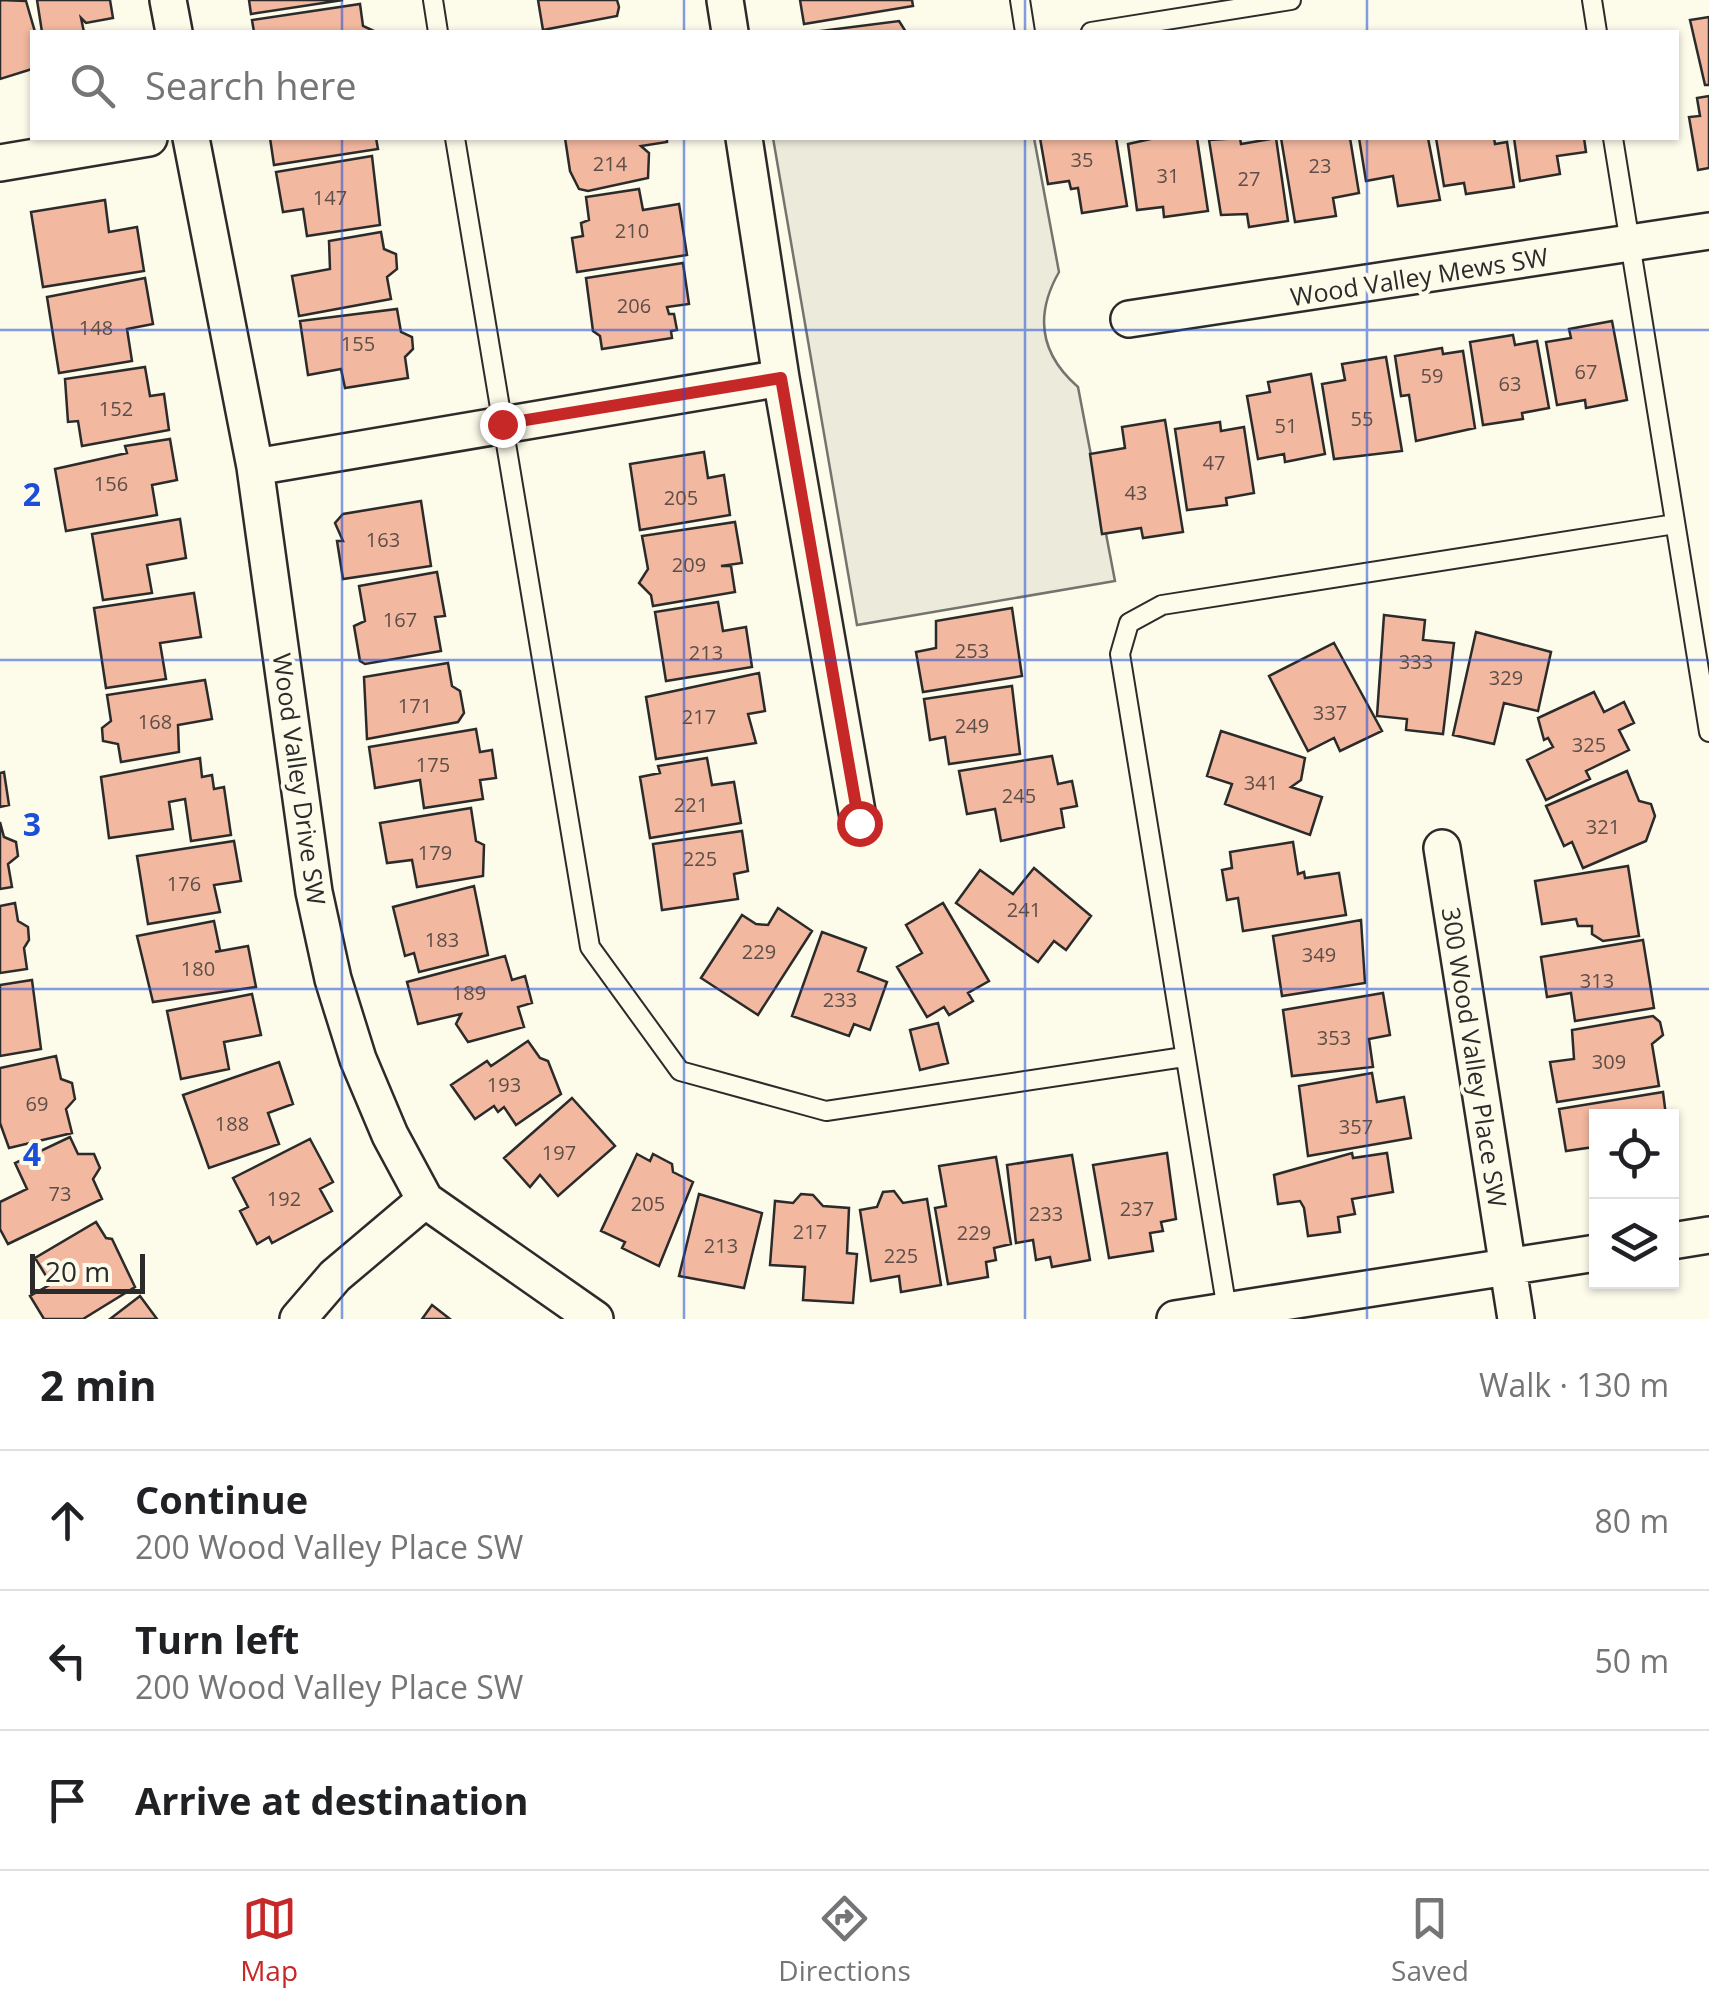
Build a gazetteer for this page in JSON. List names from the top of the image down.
{
  "streets": {
    "street": ["Wood Valley Mews SW", "Wood Valley Drive SW", "300 Wood Valley Place SW"]
  },
  "house_numbers": [
    "35",
    "214",
    "23",
    "31",
    "27",
    "147",
    "210",
    "206",
    "148",
    "155",
    "67",
    "59",
    "63",
    "152",
    "55",
    "51",
    "47",
    "156",
    "43",
    "205",
    "163",
    "209",
    "167",
    "253",
    "213",
    "333",
    "329",
    "171",
    "337",
    "217",
    "168",
    "249",
    "325",
    "175",
    "341",
    "245",
    "221",
    "321",
    "179",
    "225",
    "176",
    "241",
    "183",
    "229",
    "349",
    "180",
    "313",
    "189",
    "233",
    "353",
    "309",
    "193",
    "69",
    "188",
    "357",
    "197",
    "73",
    "192",
    "205",
    "237",
    "233",
    "217",
    "229",
    "213",
    "225"
  ],
  "scale_bar": "20 m",
  "page": {
    "search": "Search here",
    "scale": "20 m",
    "heading": ["2 min", "Walk · 130 m"],
    "list": [
      ["Continue", "200 Wood Valley Place SW", "80 m"],
      ["Turn left", "200 Wood Valley Place SW", "50 m"],
      "Arrive at destination"
    ],
    "nav": ["Map", "Directions", "Saved"]
  },
  "grid": {
    "rows": ["2", "3", "4"]
  }
}
